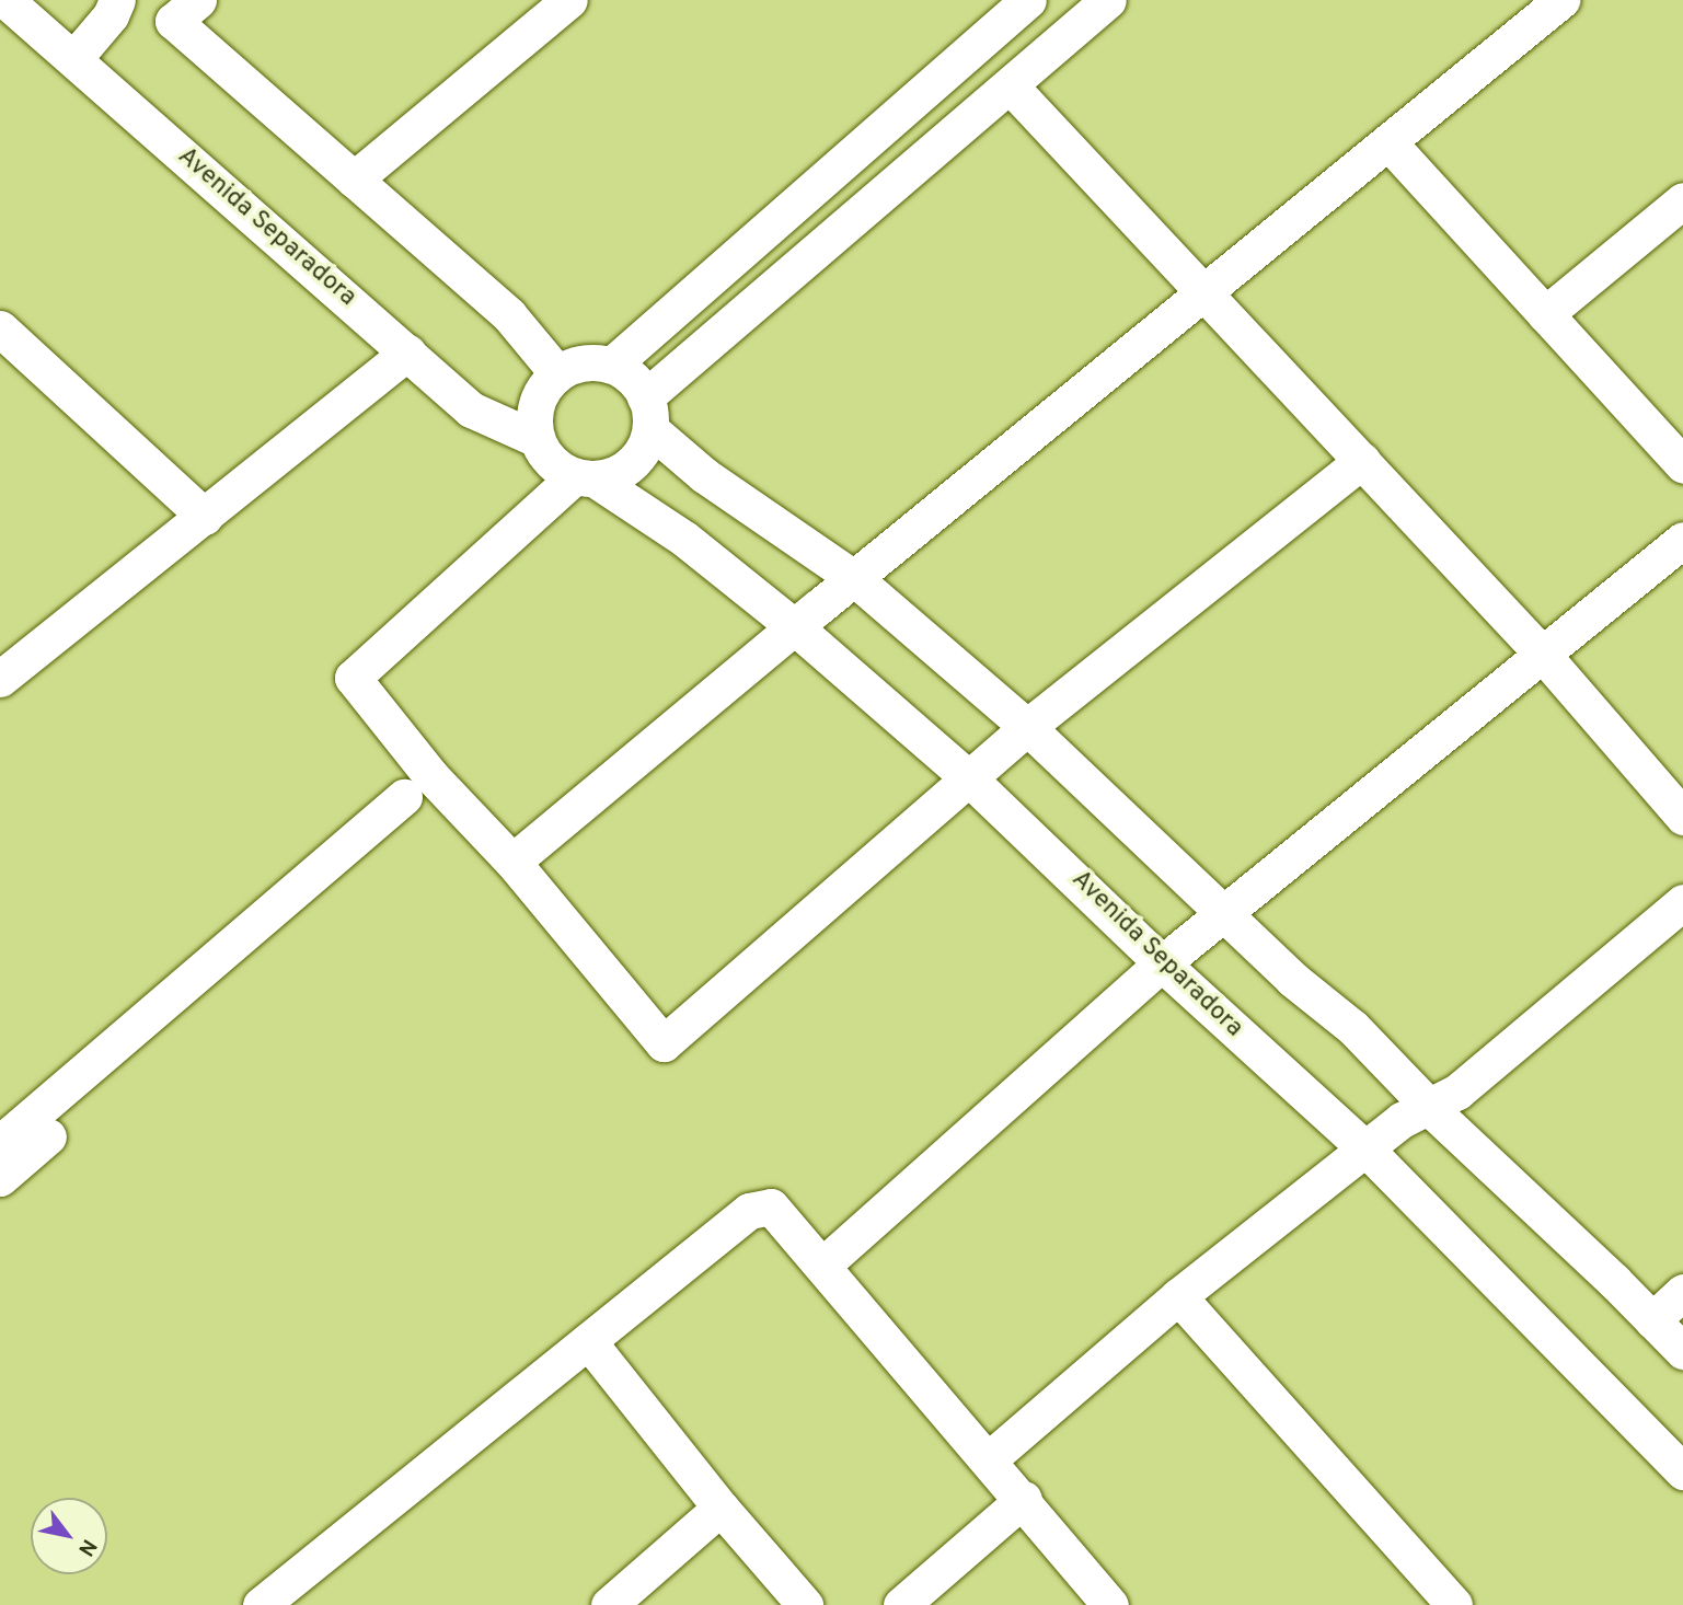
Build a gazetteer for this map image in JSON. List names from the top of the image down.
{
  "streets": {
    "street": ["Avenida Separadora"]
  },
  "north": "bottom right"
}
